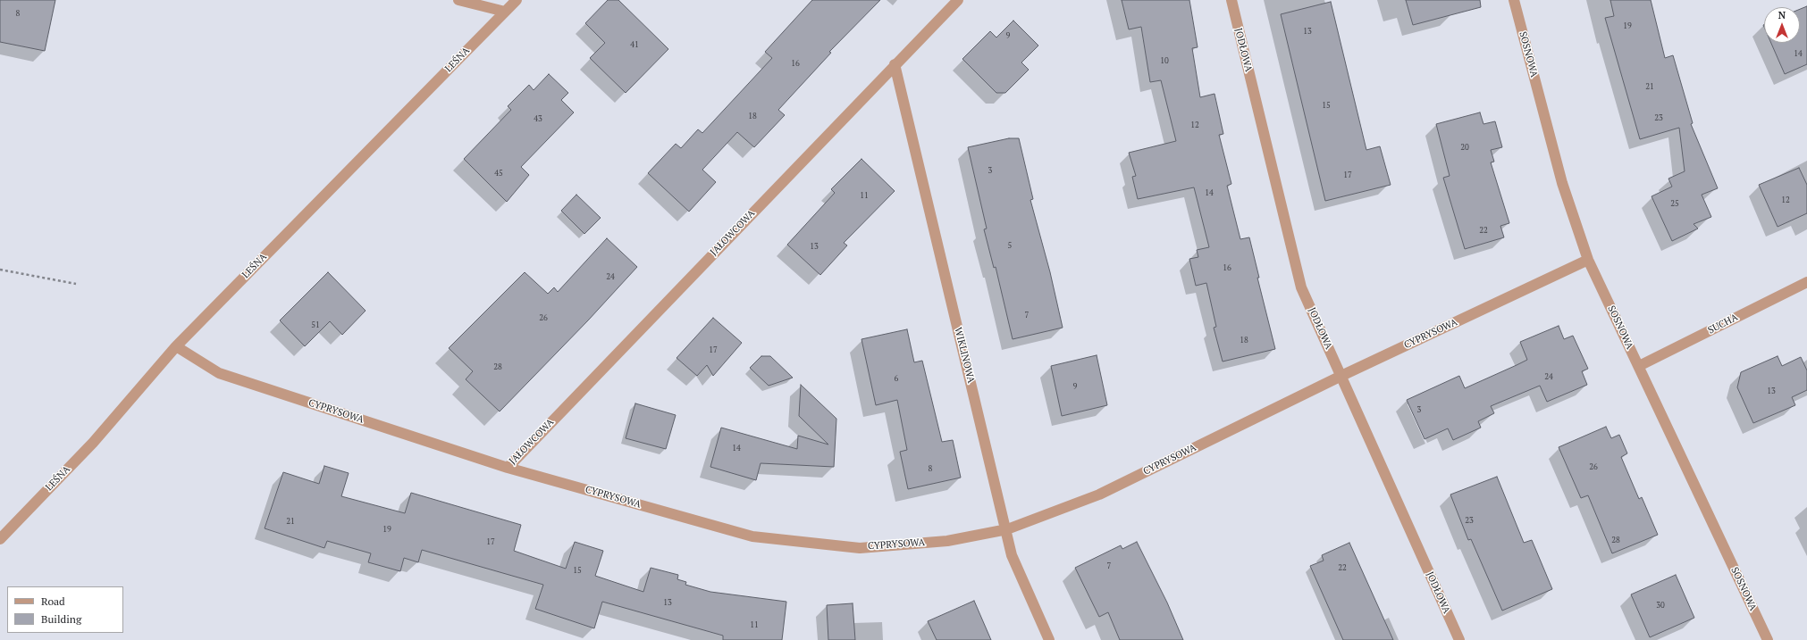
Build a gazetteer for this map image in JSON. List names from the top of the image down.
{
  "streets": {
    "street": [
      "JODŁOWA",
      "SOSNOWA",
      "LEŚNA",
      "JAŁOWCOWA",
      "SUCHA",
      "CYPRYSOWA",
      "WIKLINOWA"
    ]
  },
  "crossings": [
    ["JODŁOWA", "CYPRYSOWA"],
    ["SOSNOWA", "SUCHA"],
    ["SOSNOWA", "CYPRYSOWA"],
    ["LEŚNA", "CYPRYSOWA"],
    ["JAŁOWCOWA", "CYPRYSOWA"],
    ["JAŁOWCOWA", "WIKLINOWA"],
    ["CYPRYSOWA", "WIKLINOWA"]
  ],
  "house_numbers": [
    "8",
    "19",
    "13",
    "9",
    "41",
    "14",
    "10",
    "16",
    "21",
    "15",
    "18",
    "23",
    "43",
    "12",
    "20",
    "3",
    "45",
    "17",
    "14",
    "11",
    "12",
    "25",
    "22",
    "5",
    "13",
    "16",
    "24",
    "7",
    "26",
    "51",
    "18",
    "17",
    "28",
    "24",
    "6",
    "9",
    "13",
    "3",
    "14",
    "26",
    "8",
    "23",
    "21",
    "19",
    "28",
    "17",
    "7",
    "22",
    "15",
    "13",
    "30",
    "11"
  ],
  "legend": ["Road", "Building"],
  "north": "top"
}
